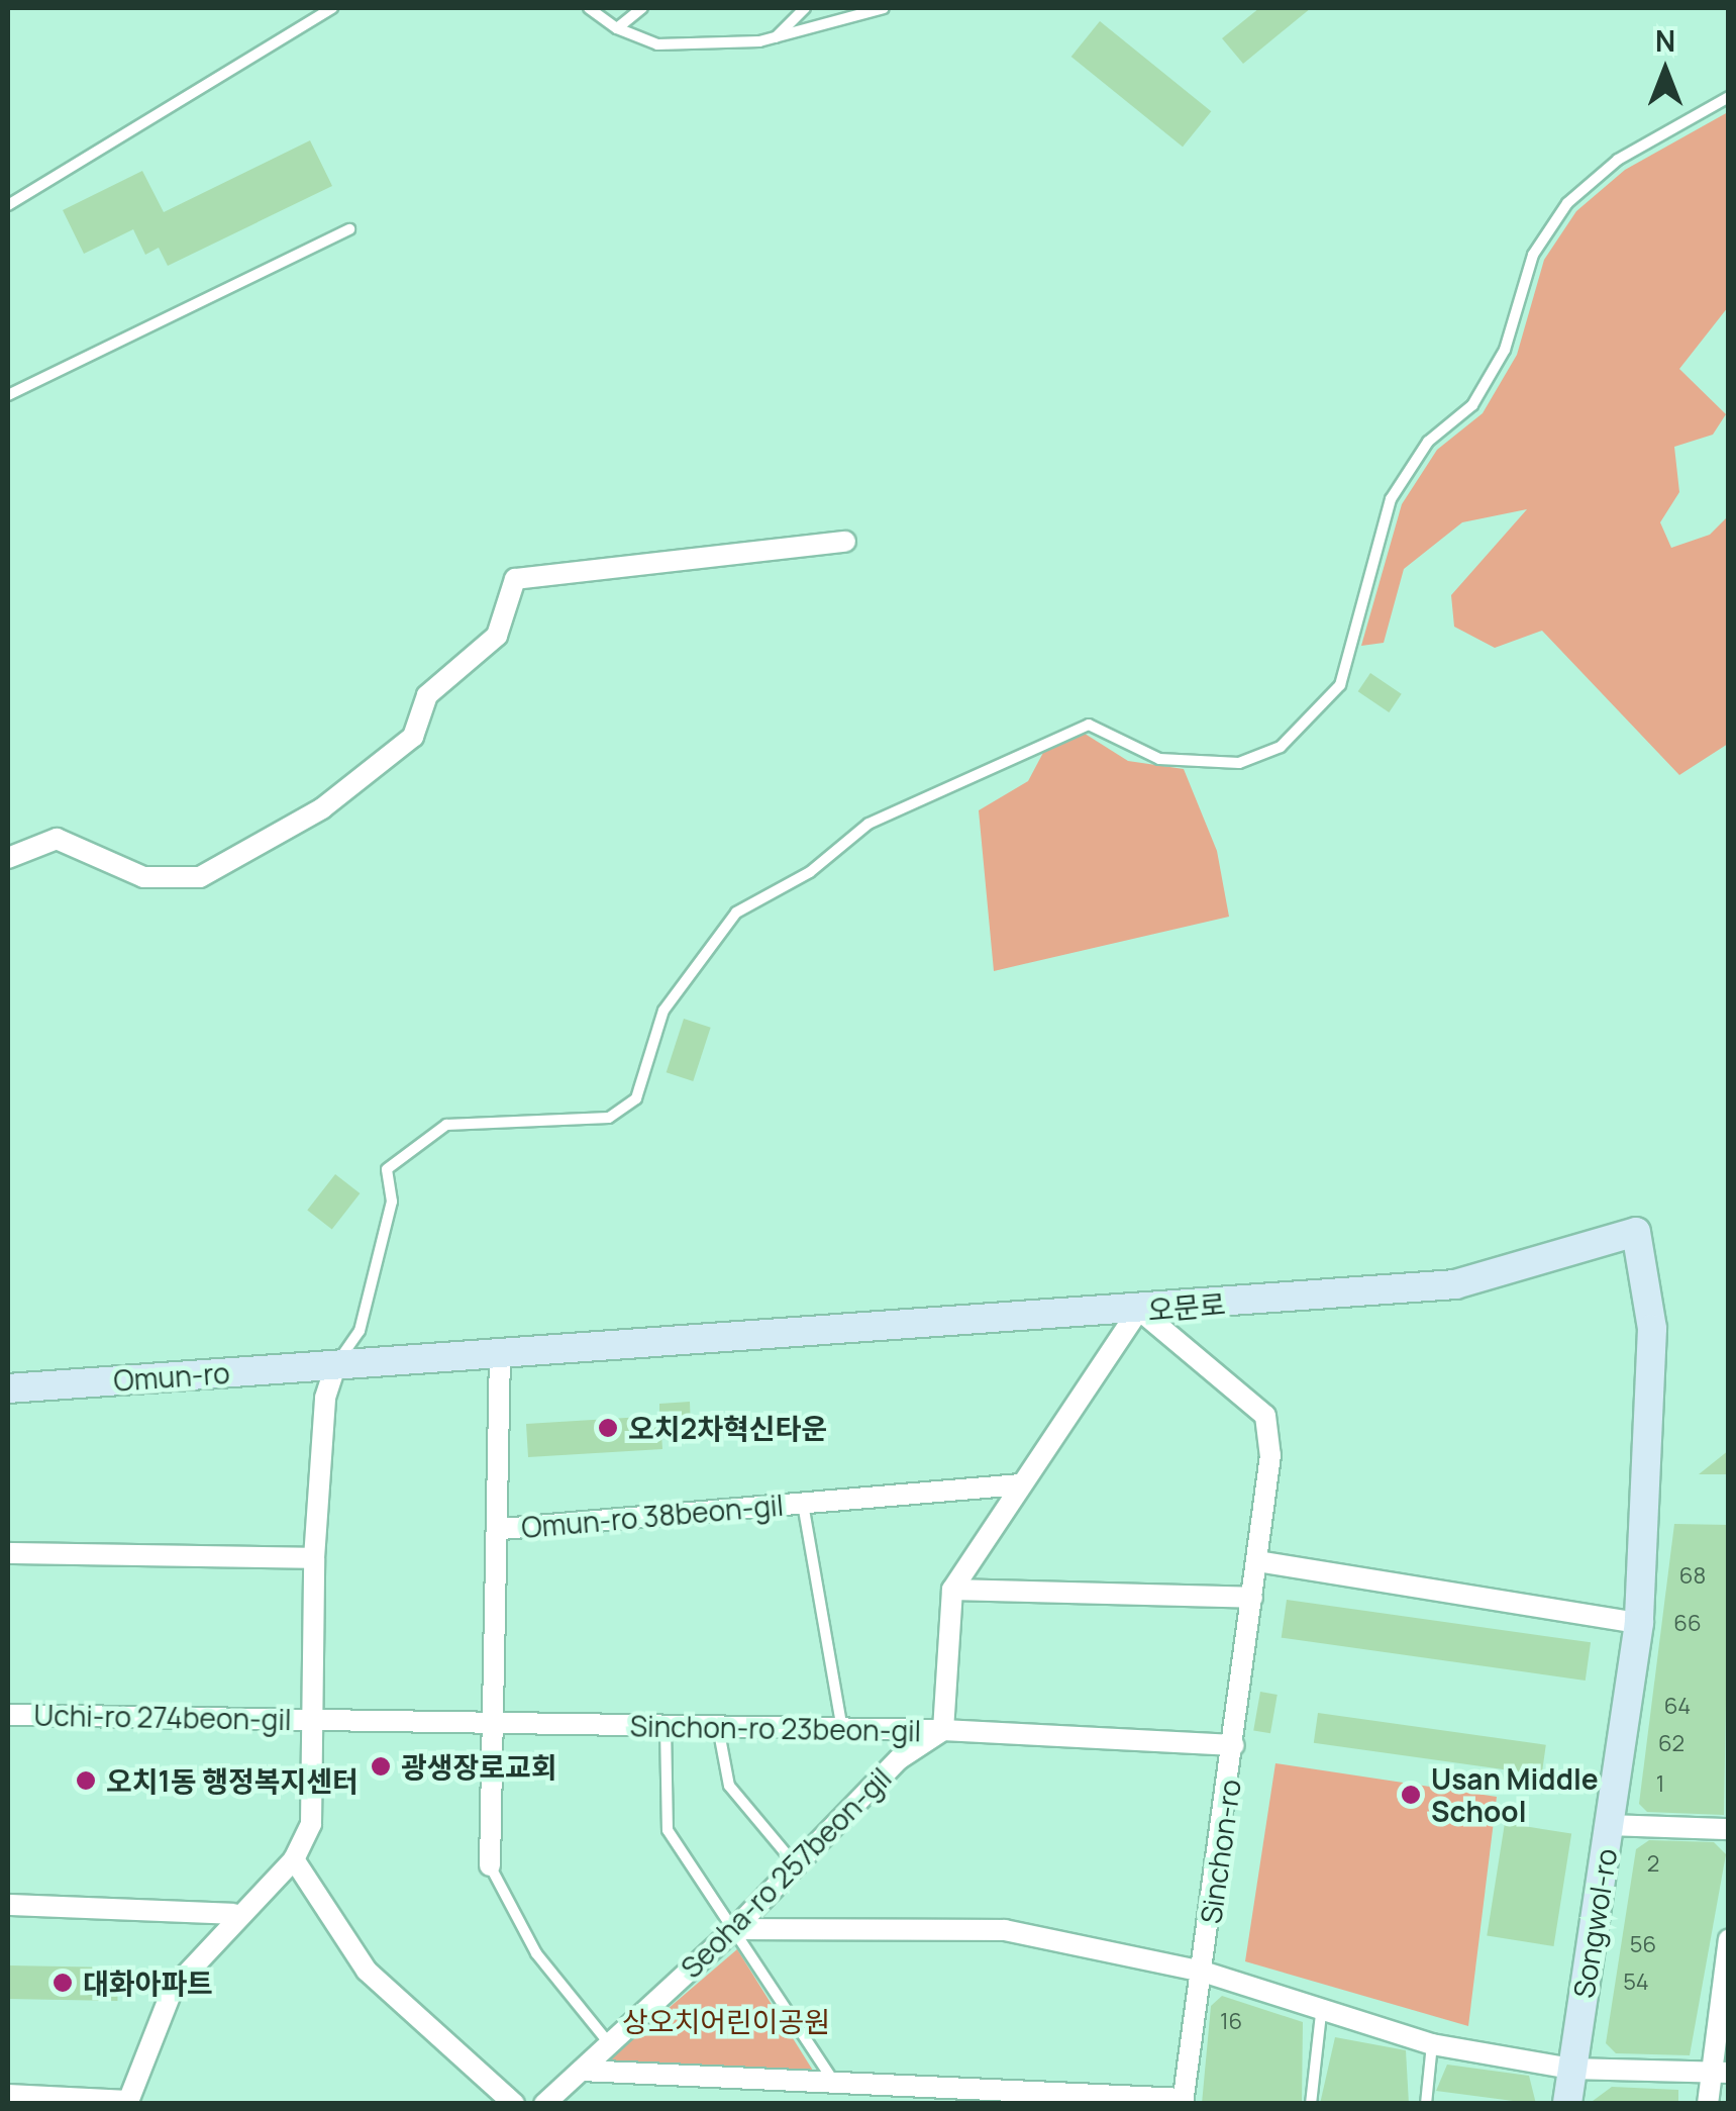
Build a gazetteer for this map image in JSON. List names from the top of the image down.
{
  "streets": {
    "street": [
      "오문로",
      "Omun-ro",
      "Omun-ro 38beon-gil",
      "Uchi-ro 274beon-gil",
      "Sinchon-ro 23beon-gil",
      "Sinchon-ro",
      "Seoha-ro 257beon-gil",
      "Songwol-ro"
    ]
  },
  "crossings": [
    ["오문로", "Omun-ro"],
    ["오문로", "Omun-ro 38beon-gil"],
    ["오문로", "Sinchon-ro"],
    ["오문로", "Songwol-ro"],
    ["Omun-ro 38beon-gil", "Sinchon-ro 23beon-gil"],
    ["Uchi-ro 274beon-gil", "Sinchon-ro 23beon-gil"],
    ["Sinchon-ro 23beon-gil", "Sinchon-ro"],
    ["Sinchon-ro 23beon-gil", "Seoha-ro 257beon-gil"]
  ],
  "parks": ["상오치어린이공원"],
  "places": [
    "오치2차혁신타운",
    "광생장로교회",
    "오치1동 행정복지센터",
    "Usan Middle School",
    "대화아파트"
  ],
  "house_numbers": [
    "68",
    "66",
    "64",
    "62",
    "1",
    "2",
    "56",
    "54",
    "16"
  ],
  "north": "top"
}
